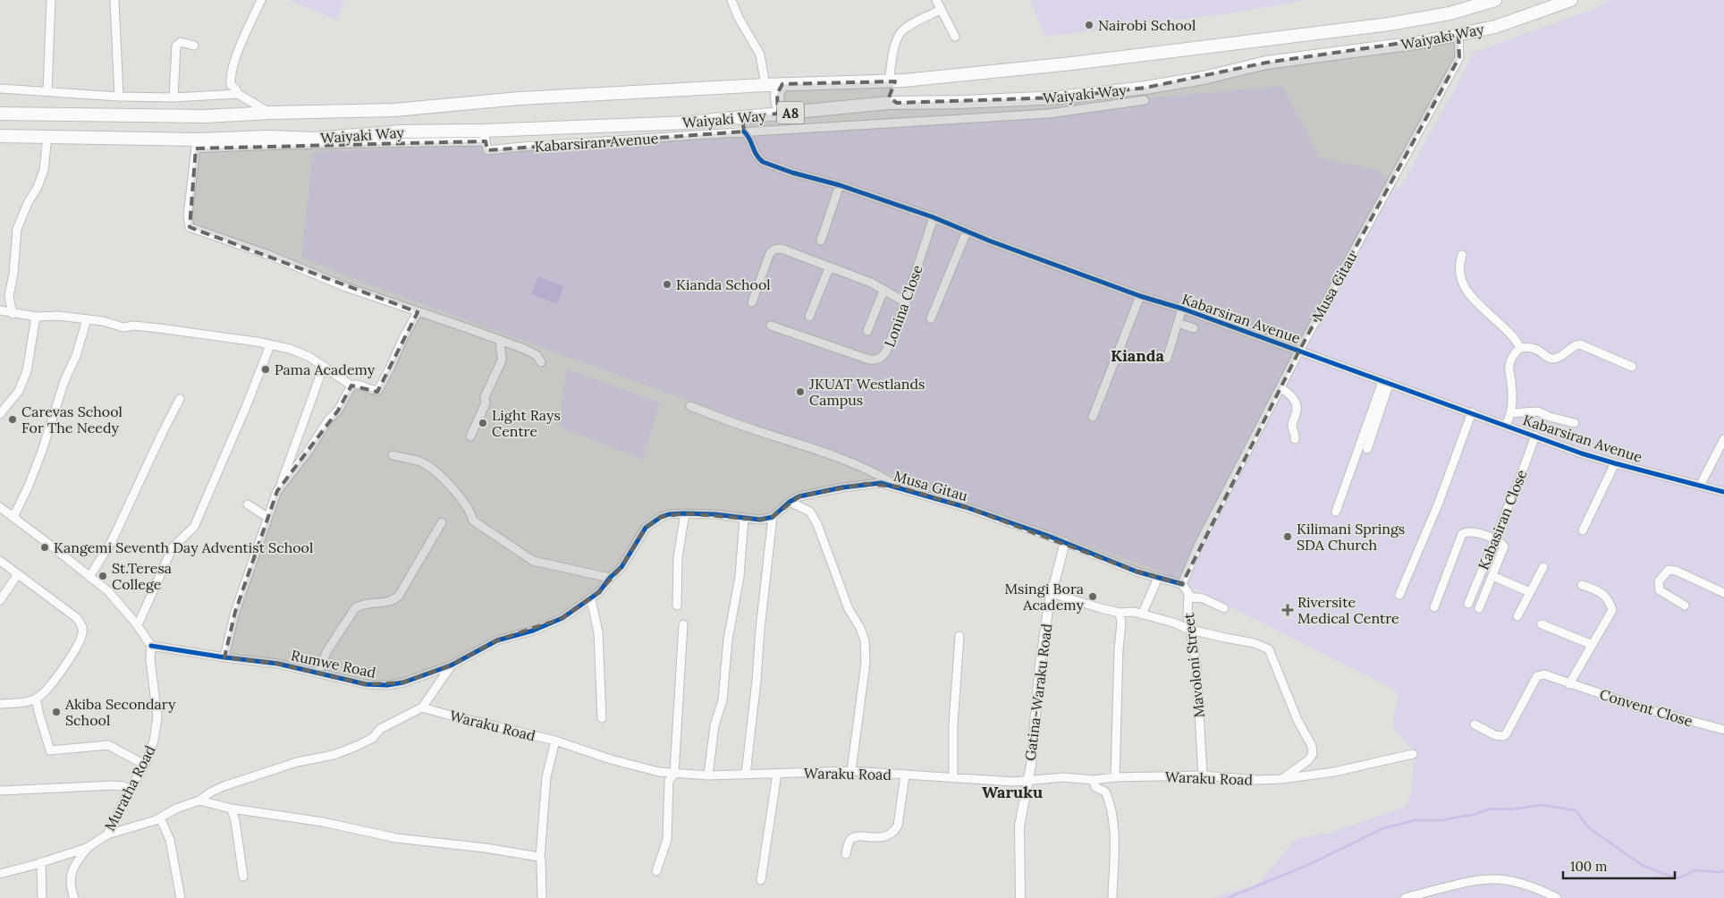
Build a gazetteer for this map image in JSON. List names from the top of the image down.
{
  "streets": {
    "highway": ["Waiyaki Way", "A8"],
    "street": [
      "Kabarsiran Avenue",
      "Musa Gitau",
      "Lonina Close",
      "Kabasiran Close",
      "Rumwe Road",
      "Mavoloni Street",
      "Gatina-Waraku Road",
      "Convent Close",
      "Waraku Road",
      "Muratha Road"
    ]
  },
  "crossings": [
    ["Waiyaki Way", "Kabarsiran Avenue"],
    ["Waiyaki Way", "Musa Gitau"],
    ["Kabarsiran Avenue", "Musa Gitau"],
    ["Kabarsiran Avenue", "Lonina Close"],
    ["Kabarsiran Avenue", "Kabasiran Close"],
    ["Musa Gitau", "Mavoloni Street"],
    ["Musa Gitau", "Gatina-Waraku Road"],
    ["Rumwe Road", "Muratha Road"],
    ["Mavoloni Street", "Waraku Road"],
    ["Gatina-Waraku Road", "Waraku Road"]
  ],
  "districts": ["Kianda", "Waruku"],
  "places": {
    "other": [
      "Nairobi School",
      "Kianda School",
      "Pama Academy",
      "JKUAT Westlands Campus",
      "Carevas School For The Needy",
      "Light Rays Centre",
      "Kilimani Springs SDA Church",
      "Kangemi Seventh Day Adventist School",
      "St.Teresa College",
      "Msingi Bora Academy",
      "Akiba Secondary School"
    ],
    "health": ["Riversite Medical Centre"]
  },
  "scale_bar": "100 m"
}
